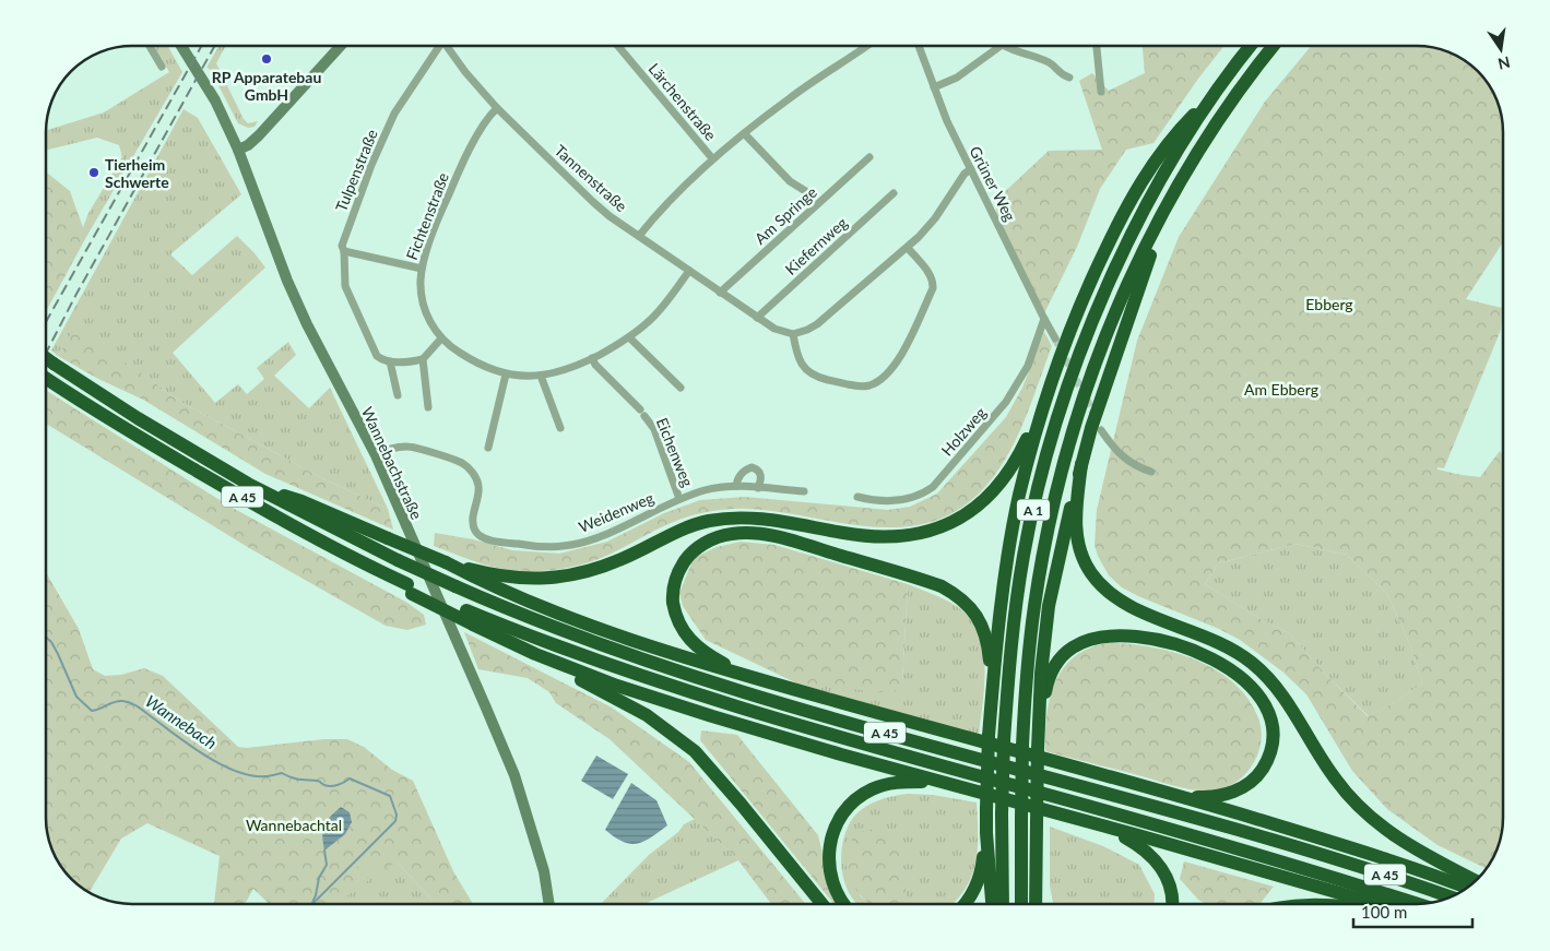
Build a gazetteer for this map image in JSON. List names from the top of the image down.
{
  "streets": {
    "highway": ["A 45", "A 1"],
    "main road": ["Wannebachstraße"],
    "street": [
      "Lärchenstraße",
      "Tulpenstraße",
      "Tannenstraße",
      "Grüner Weg",
      "Am Springe",
      "Fichtenstraße",
      "Kiefernweg",
      "Holzweg",
      "Eichenweg",
      "Weidenweg"
    ]
  },
  "crossings": [
    ["Tannenstraße", "Am Springe"],
    ["Tannenstraße", "Fichtenstraße"],
    ["Tannenstraße", "Kiefernweg"],
    ["Grüner Weg", "Holzweg"],
    ["Fichtenstraße", "Eichenweg"],
    ["Eichenweg", "Weidenweg"],
    ["Wannebachstraße", "Weidenweg"]
  ],
  "water": ["Wannebach"],
  "parks": ["Ebberg", "Am Ebberg", "Wannebachtal"],
  "places": ["RP Apparatebau GmbH", "Tierheim Schwerte"],
  "scale_bar": "100 m",
  "north": "bottom"
}
